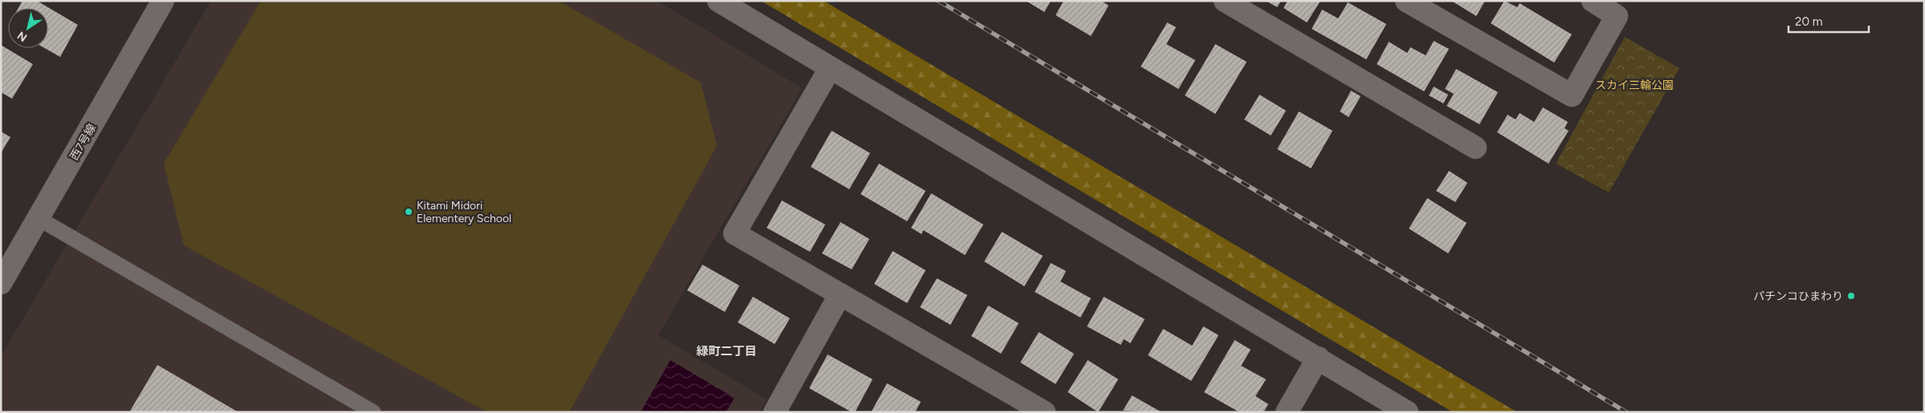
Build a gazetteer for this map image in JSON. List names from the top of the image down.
{
  "streets": {
    "street": ["西7号線"]
  },
  "districts": ["緑町二丁目"],
  "parks": ["スカイ三輪公園"],
  "places": ["Kitami Midori Elementery School", "パチンコひまわり"],
  "scale_bar": "20 m",
  "north": "bottom left"
}
